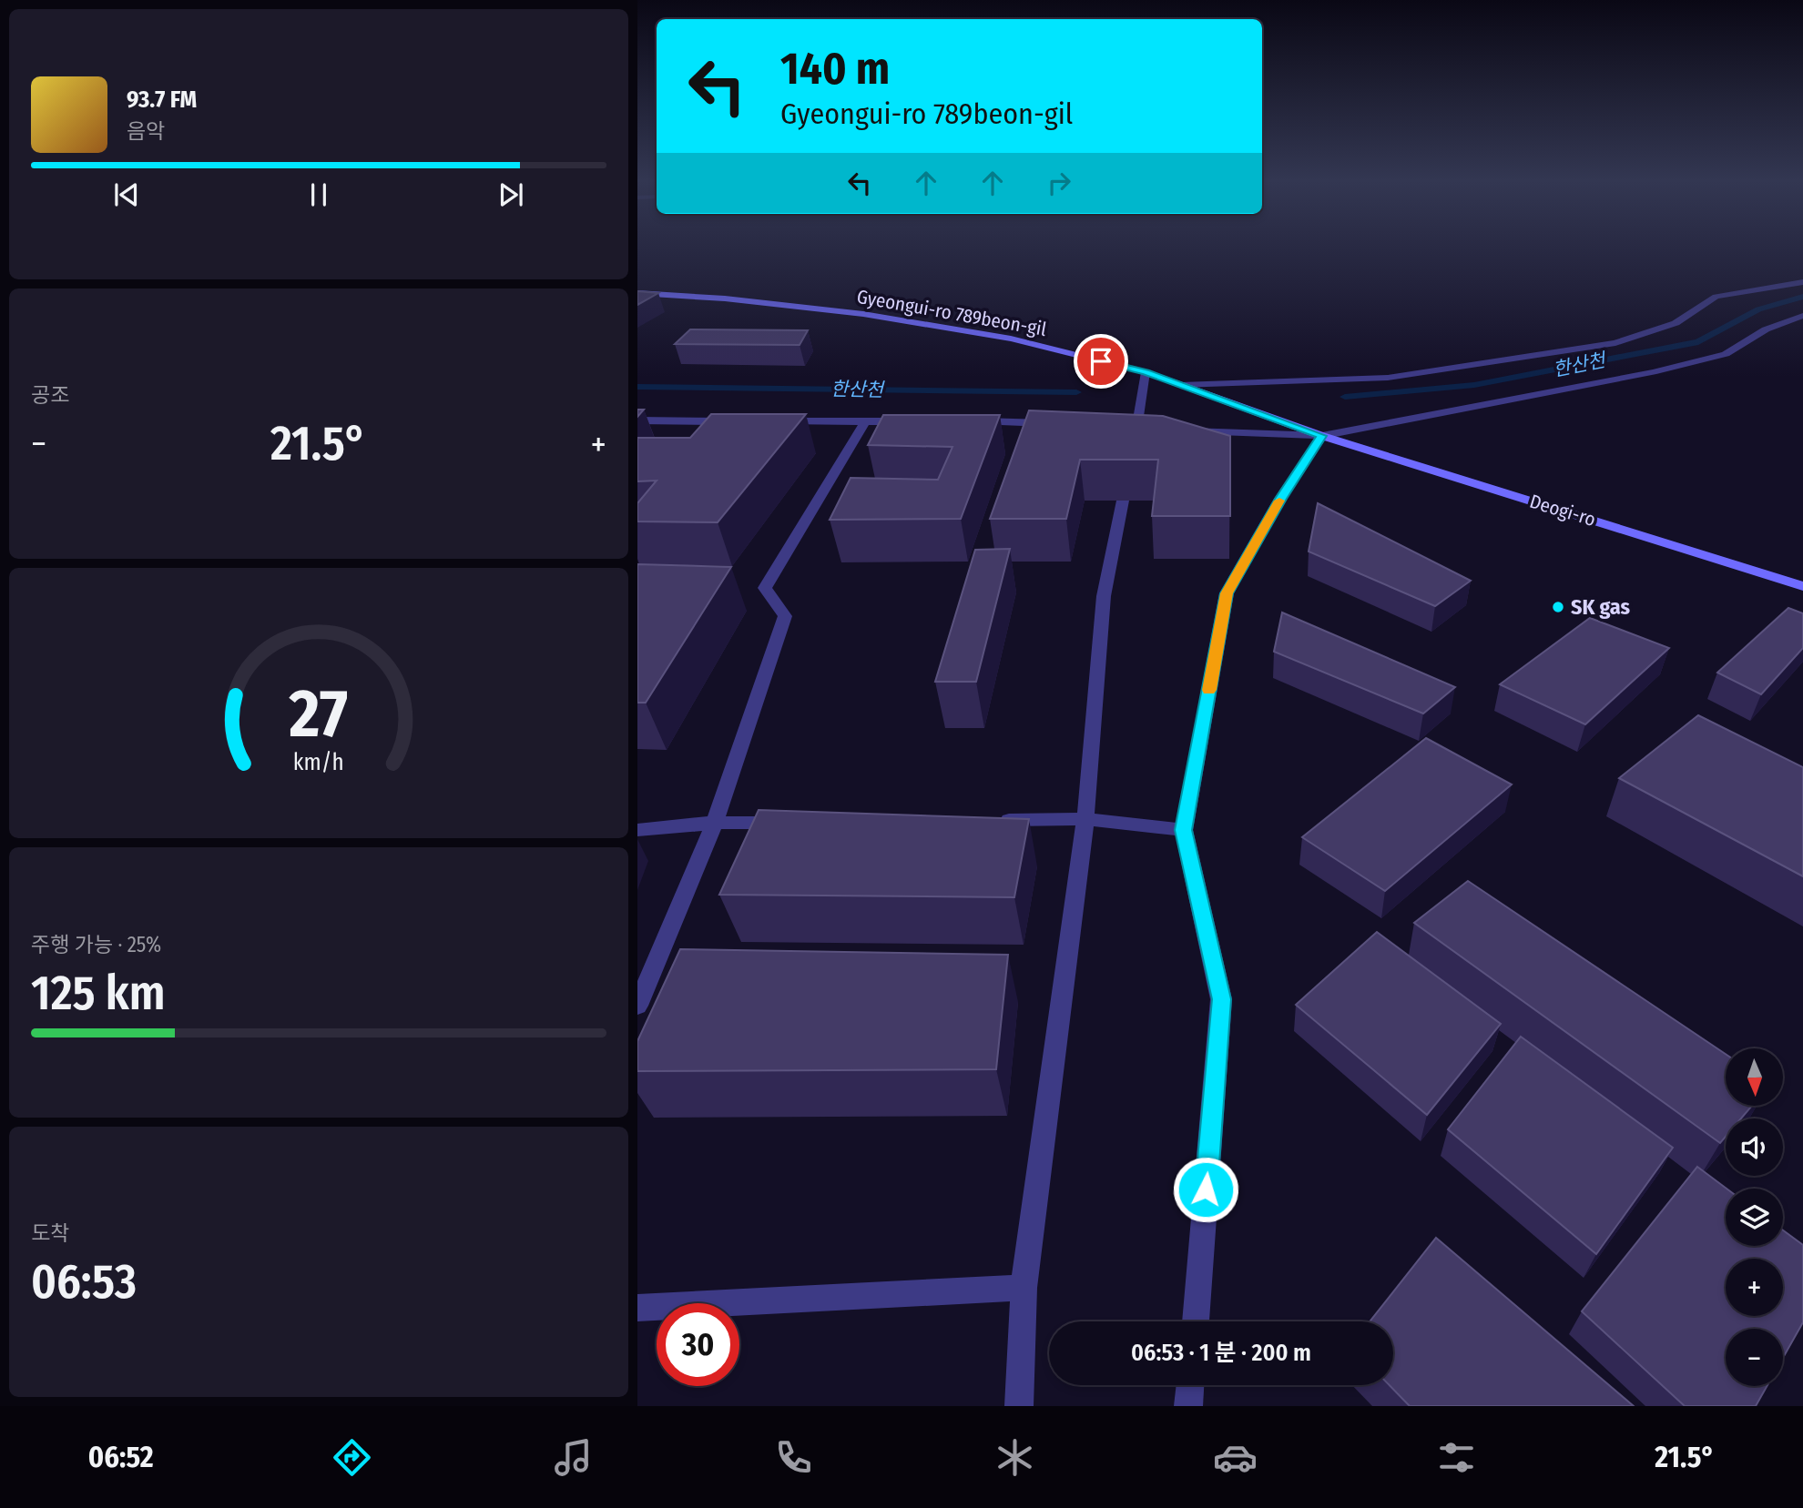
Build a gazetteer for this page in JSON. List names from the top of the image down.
{
  "streets": {
    "main road": ["Gyeongui-ro 789beon-gil", "Deogi-ro"]
  },
  "crossings": [
    ["Gyeongui-ro 789beon-gil", "Deogi-ro"]
  ],
  "water": ["한산천"],
  "places": ["SK gas"],
  "north": "bottom",
  "page": {
    "turn": ["140 m", "Gyeongui-ro 789beon-gil"],
    "song": ["93.7 FM", "음악"],
    "tile": [
      "공조",
      ["주행 가능 · 25%", "125 km"],
      ["도착", "06:53"]
    ],
    "heat": ["−", "21.5°", "+"],
    "map_buttons": ["+", "−"],
    "limit": "30",
    "trip": "06:53 · 1 분 · 200 m",
    "tabs": ["06:52", "21.5°"],
    "gauge": ["27", "km/h"]
  }
}
